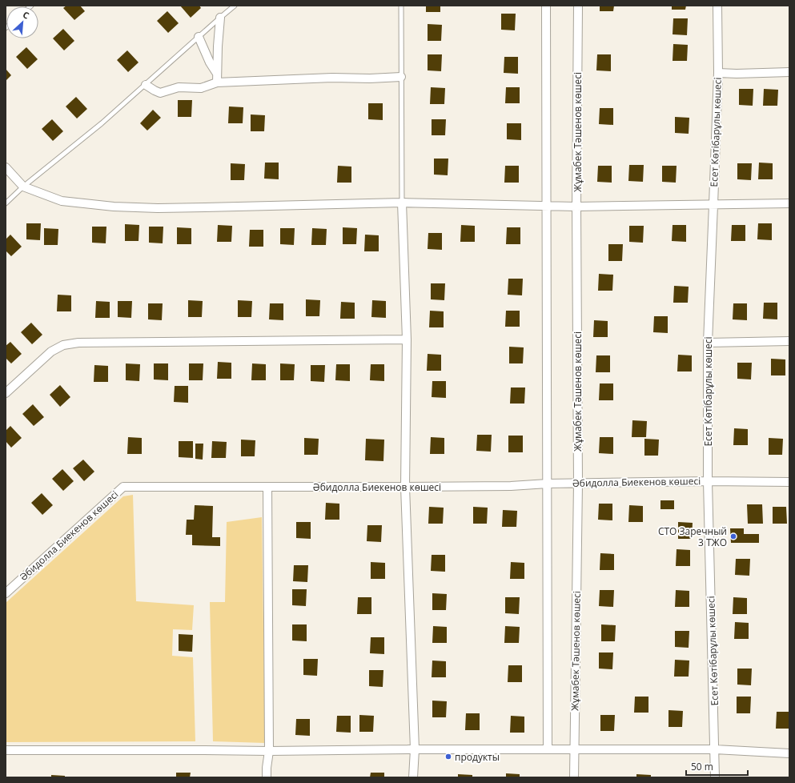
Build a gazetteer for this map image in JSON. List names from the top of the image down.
{
  "streets": {
    "street": ["Жұмабек Тәшенов көшесі", "Есет Көтібарұлы көшесі", "Әбидолла Биекенов көшесі"]
  },
  "crossings": [
    ["Жұмабек Тәшенов көшесі", "Әбидолла Биекенов көшесі"],
    ["Есет Көтібарұлы көшесі", "Әбидолла Биекенов көшесі"]
  ],
  "places": ["СТО Заречный 3 ТЖО", "продукты"],
  "scale_bar": "50 m",
  "north": "top right"
}
